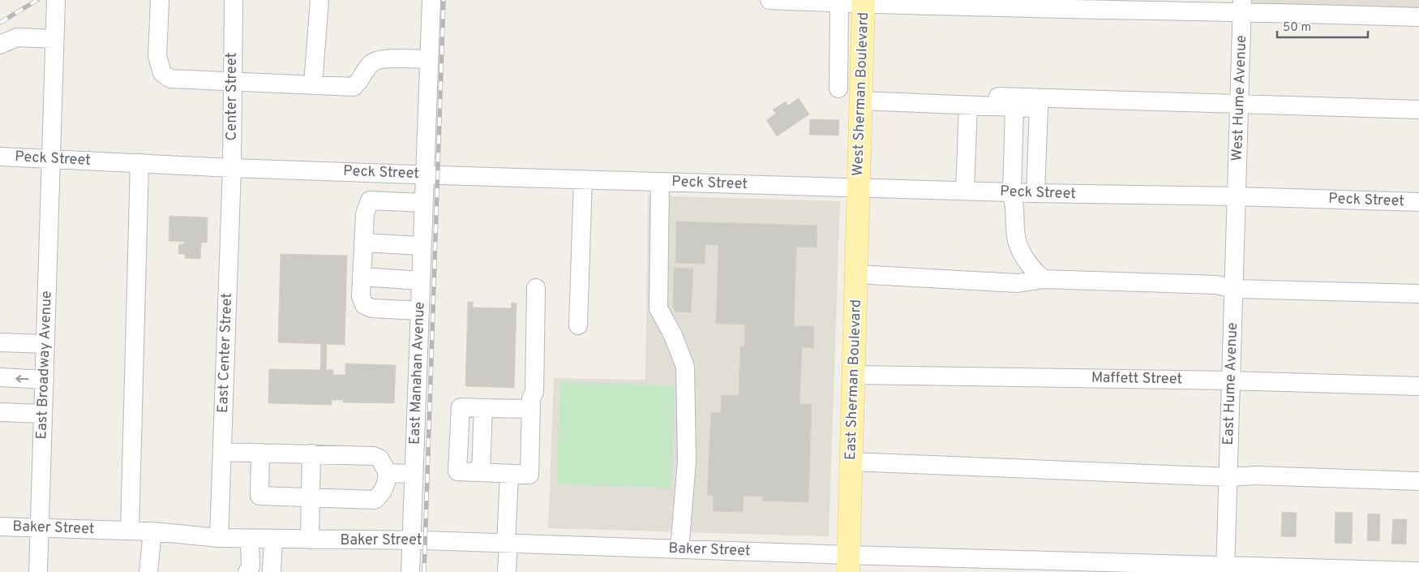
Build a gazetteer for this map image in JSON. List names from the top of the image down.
{
  "streets": {
    "main road": ["West Sherman Boulevard", "East Sherman Boulevard"],
    "street": [
      "Center Street",
      "West Hume Avenue",
      "Peck Street",
      "East Center Street",
      "East Broadway Avenue",
      "East Manahan Avenue",
      "Maffett Street",
      "East Hume Avenue",
      "Baker Street"
    ]
  },
  "crossings": [
    ["West Sherman Boulevard", "Peck Street"],
    ["West Sherman Boulevard", "East Sherman Boulevard"],
    ["Center Street", "Peck Street"],
    ["Center Street", "East Center Street"],
    ["West Hume Avenue", "Peck Street"],
    ["West Hume Avenue", "East Hume Avenue"],
    ["Peck Street", "East Center Street"],
    ["Peck Street", "East Broadway Avenue"],
    ["Peck Street", "East Manahan Avenue"],
    ["Peck Street", "East Sherman Boulevard"],
    ["Peck Street", "East Hume Avenue"],
    ["East Center Street", "Baker Street"],
    ["East Broadway Avenue", "Baker Street"],
    ["East Manahan Avenue", "Baker Street"],
    ["Maffett Street", "East Sherman Boulevard"],
    ["Maffett Street", "East Hume Avenue"],
    ["East Sherman Boulevard", "Baker Street"],
    ["East Hume Avenue", "Baker Street"]
  ],
  "scale_bar": "50 m"
}
